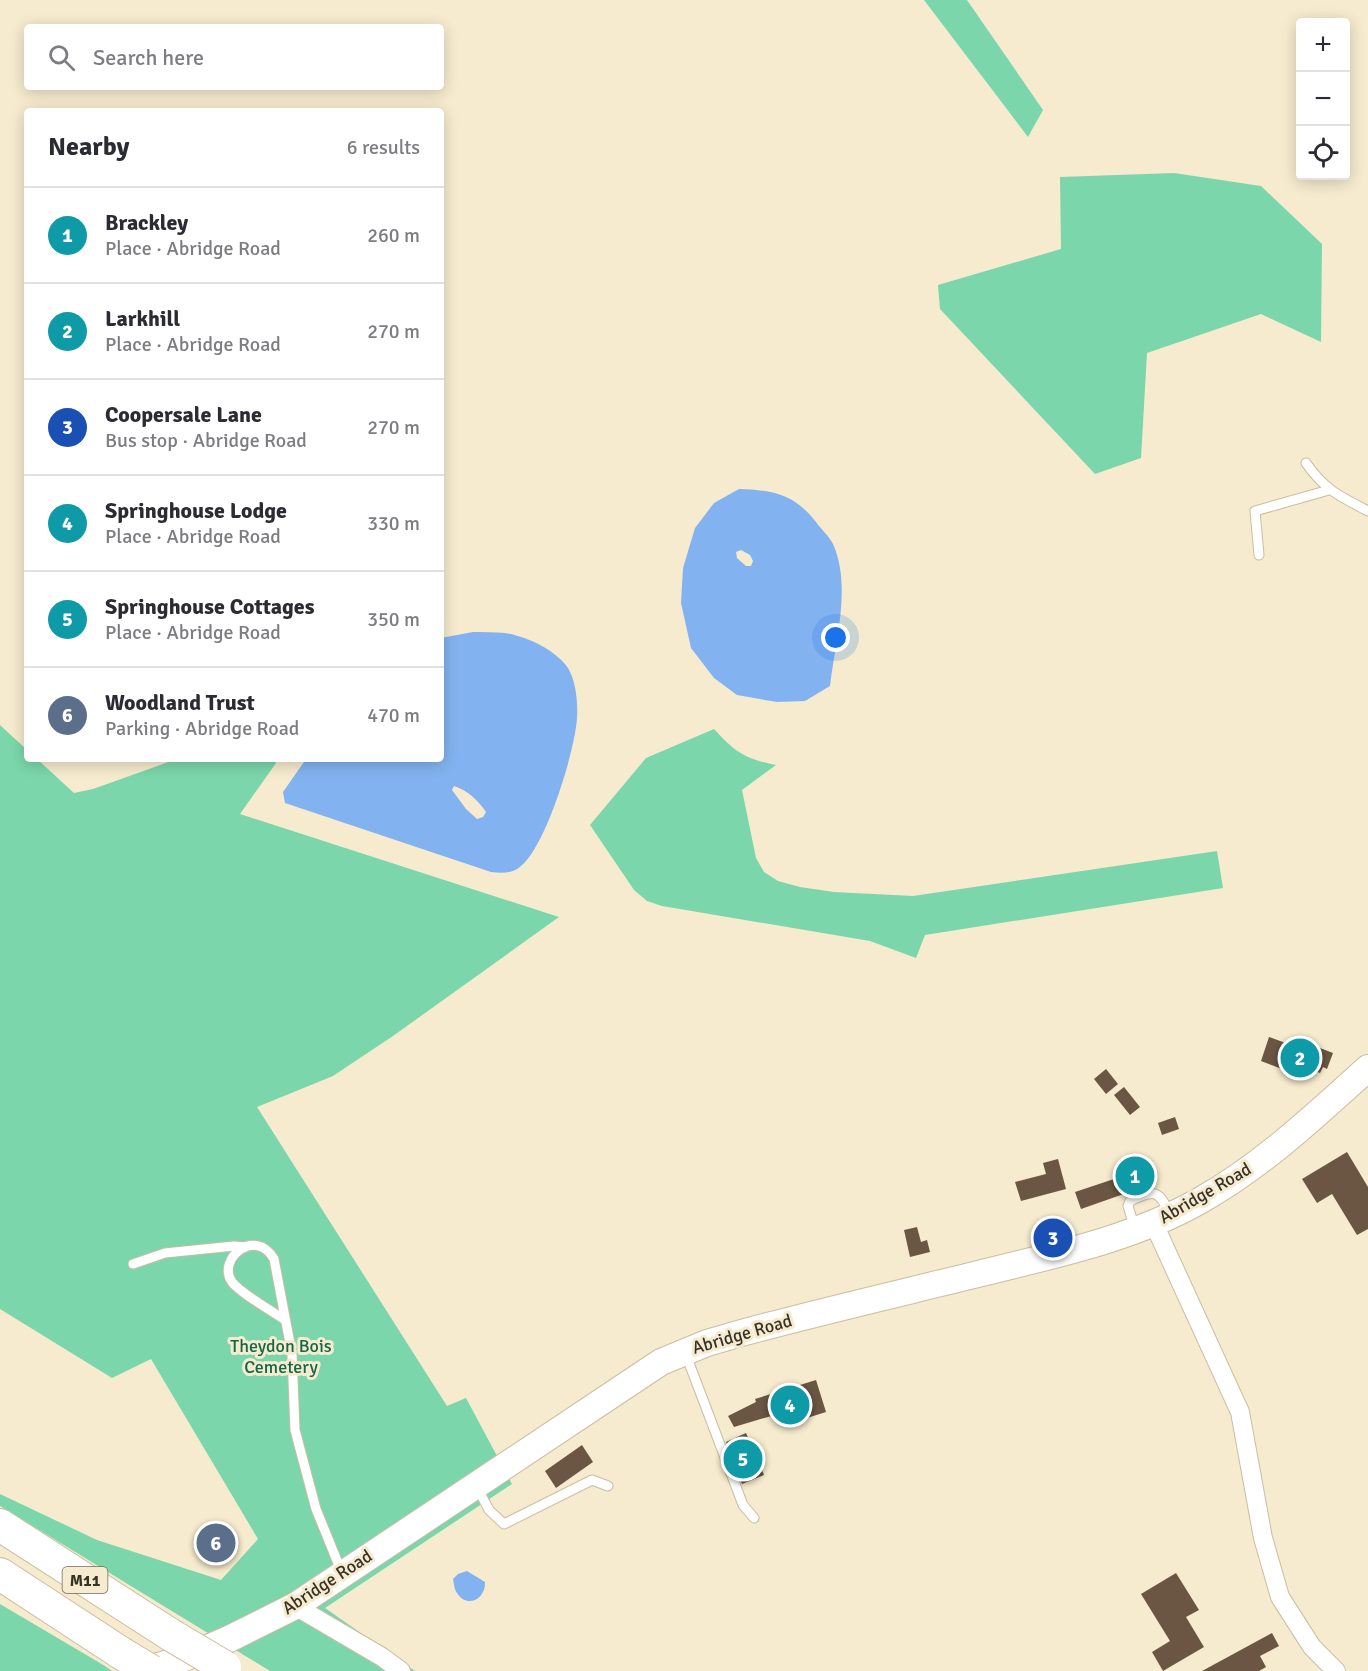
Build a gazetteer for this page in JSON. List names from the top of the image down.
{
  "streets": {
    "highway": ["M11"],
    "main road": ["Abridge Road"]
  },
  "crossings": [
    ["Abridge Road", "M11"]
  ],
  "parks": ["Theydon Bois Cemetery"],
  "page": {
    "map_buttons": ["+", "−"],
    "search": "Search here",
    "heading": ["Nearby", "6 results"],
    "list": [
      {
        "mark": "1",
        "name": "Brackley",
        "note": "Place · Abridge Road",
        "value": "260 m"
      },
      {
        "mark": "2",
        "name": "Larkhill",
        "note": "Place · Abridge Road",
        "value": "270 m"
      },
      {
        "mark": "3",
        "name": "Coopersale Lane",
        "note": "Bus stop · Abridge Road",
        "value": "270 m"
      },
      {
        "mark": "4",
        "name": "Springhouse Lodge",
        "note": "Place · Abridge Road",
        "value": "330 m"
      },
      {
        "mark": "5",
        "name": "Springhouse Cottages",
        "note": "Place · Abridge Road",
        "value": "350 m"
      },
      {
        "mark": "6",
        "name": "Woodland Trust",
        "note": "Parking · Abridge Road",
        "value": "470 m"
      }
    ],
    "pins": [
      "2",
      "1",
      "3",
      "4",
      "5",
      "6"
    ]
  }
}
